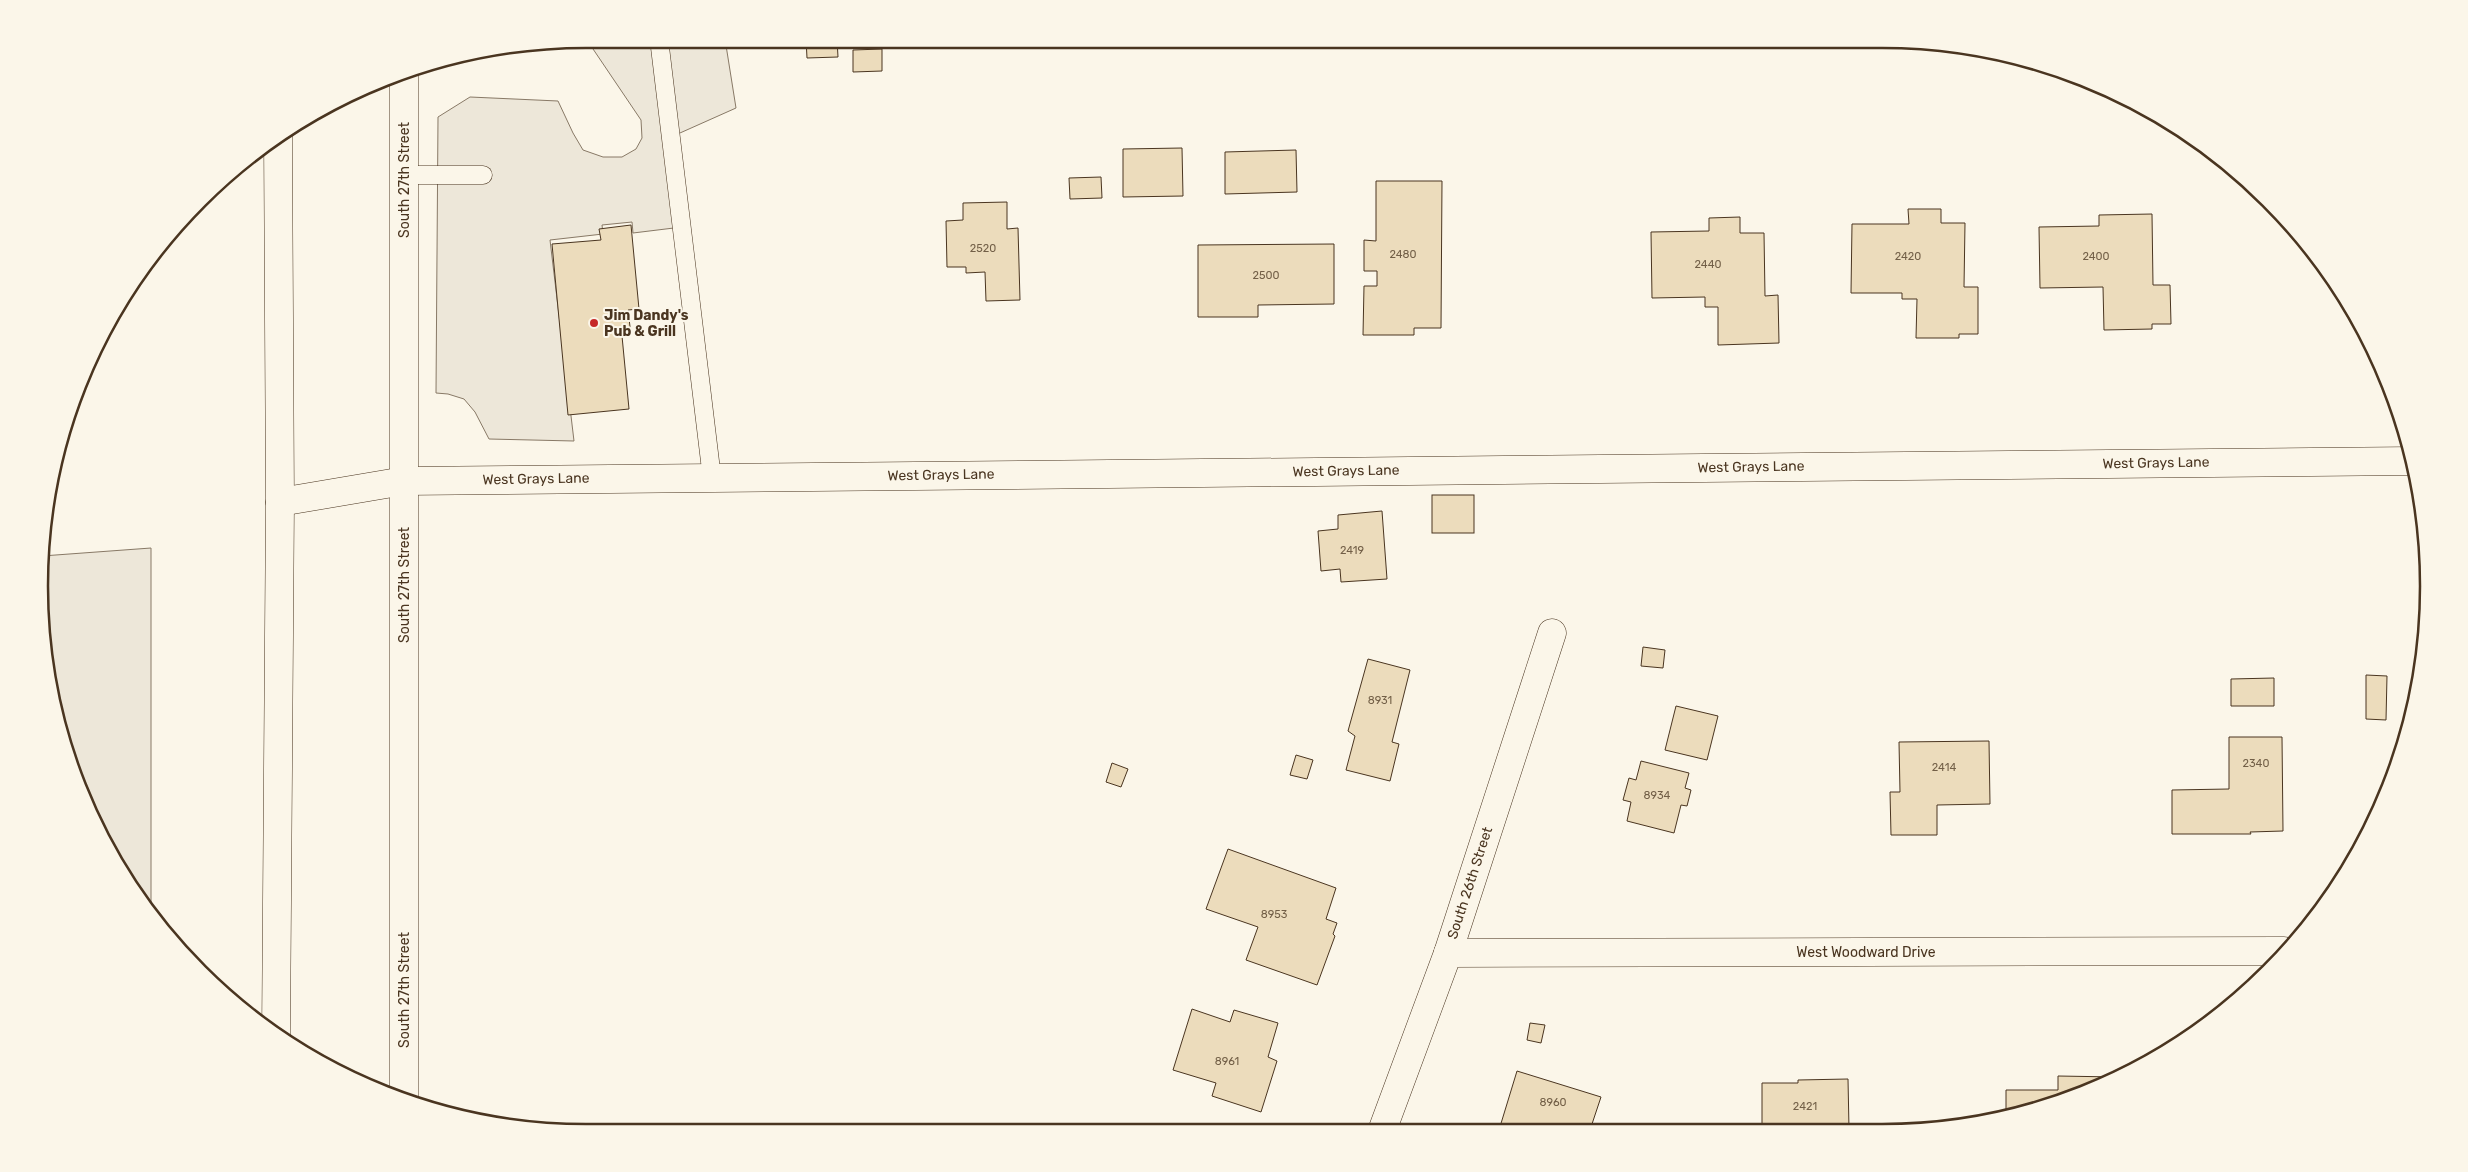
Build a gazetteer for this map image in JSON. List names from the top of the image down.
{
  "streets": {
    "street": [
      "South 27th Street",
      "West Grays Lane",
      "South 26th Street",
      "West Woodward Drive"
    ]
  },
  "crossings": [
    ["South 27th Street", "West Grays Lane"],
    ["South 26th Street", "West Woodward Drive"]
  ],
  "places": ["Jim Dandy's Pub & Grill"],
  "house_numbers": [
    "2520",
    "2480",
    "2420",
    "2400",
    "2440",
    "2500",
    "2419",
    "8931",
    "2340",
    "2414",
    "8934",
    "8953",
    "8961",
    "8960",
    "2421"
  ]
}
